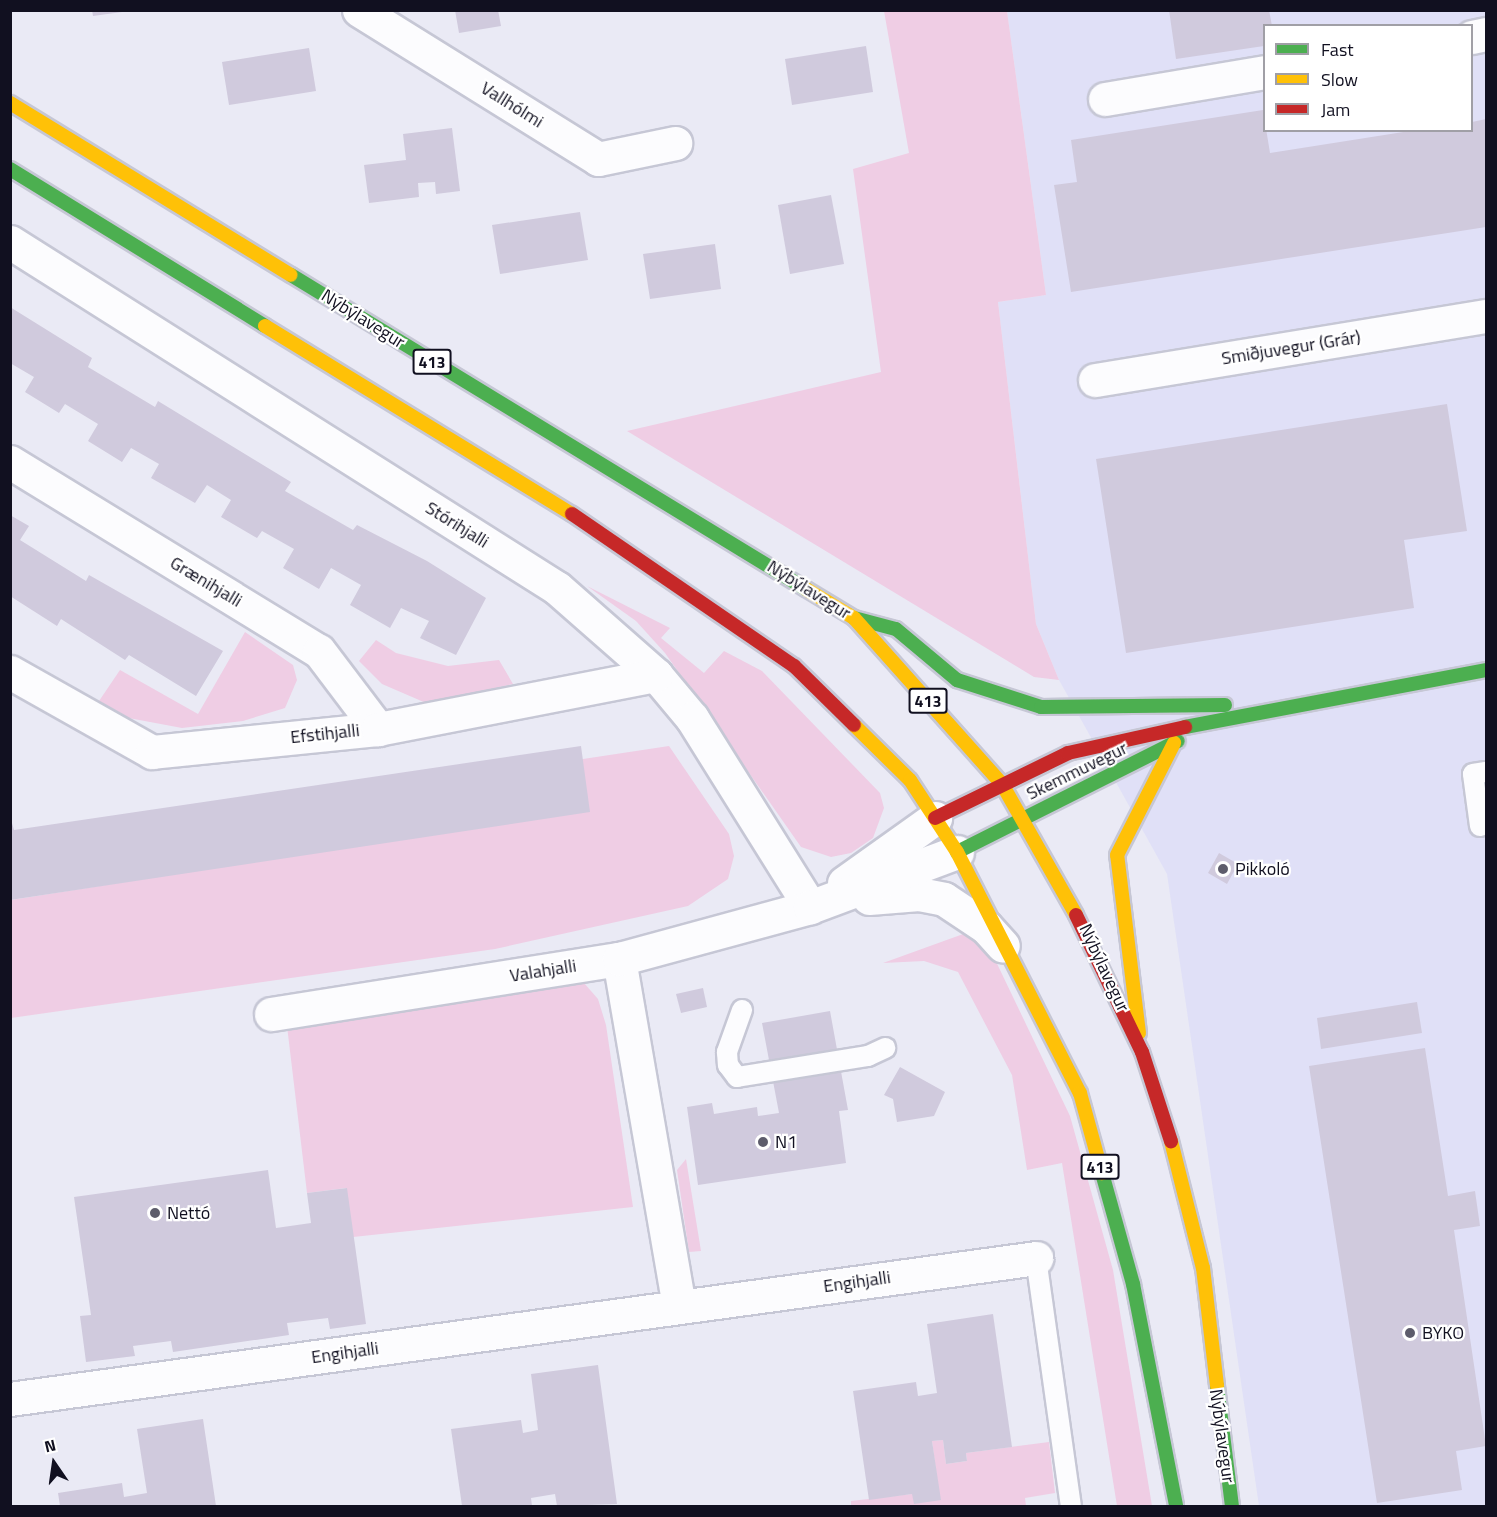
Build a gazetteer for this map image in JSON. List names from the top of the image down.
{
  "streets": {
    "main road": [
      "Nýbýlavegur",
      "413",
      "Skemmuvegur",
      "Valahjalli"
    ],
    "street": [
      "Vallhólmi",
      "Smiðjuvegur (Grár)",
      "Stórihjalli",
      "Grænihjalli",
      "Efstihjalli",
      "Engihjalli"
    ]
  },
  "crossings": [
    ["Nýbýlavegur", "Skemmuvegur"],
    ["Nýbýlavegur", "Valahjalli"],
    ["413", "Skemmuvegur"],
    ["413", "Valahjalli"],
    ["Stórihjalli", "Efstihjalli"],
    ["Stórihjalli", "Valahjalli"],
    ["Grænihjalli", "Efstihjalli"],
    ["Skemmuvegur", "Valahjalli"]
  ],
  "places": [
    "Pikkoló",
    "N1",
    "Nettó",
    "BYKO"
  ],
  "legend": ["Fast", "Slow", "Jam"],
  "north": "top"
}
